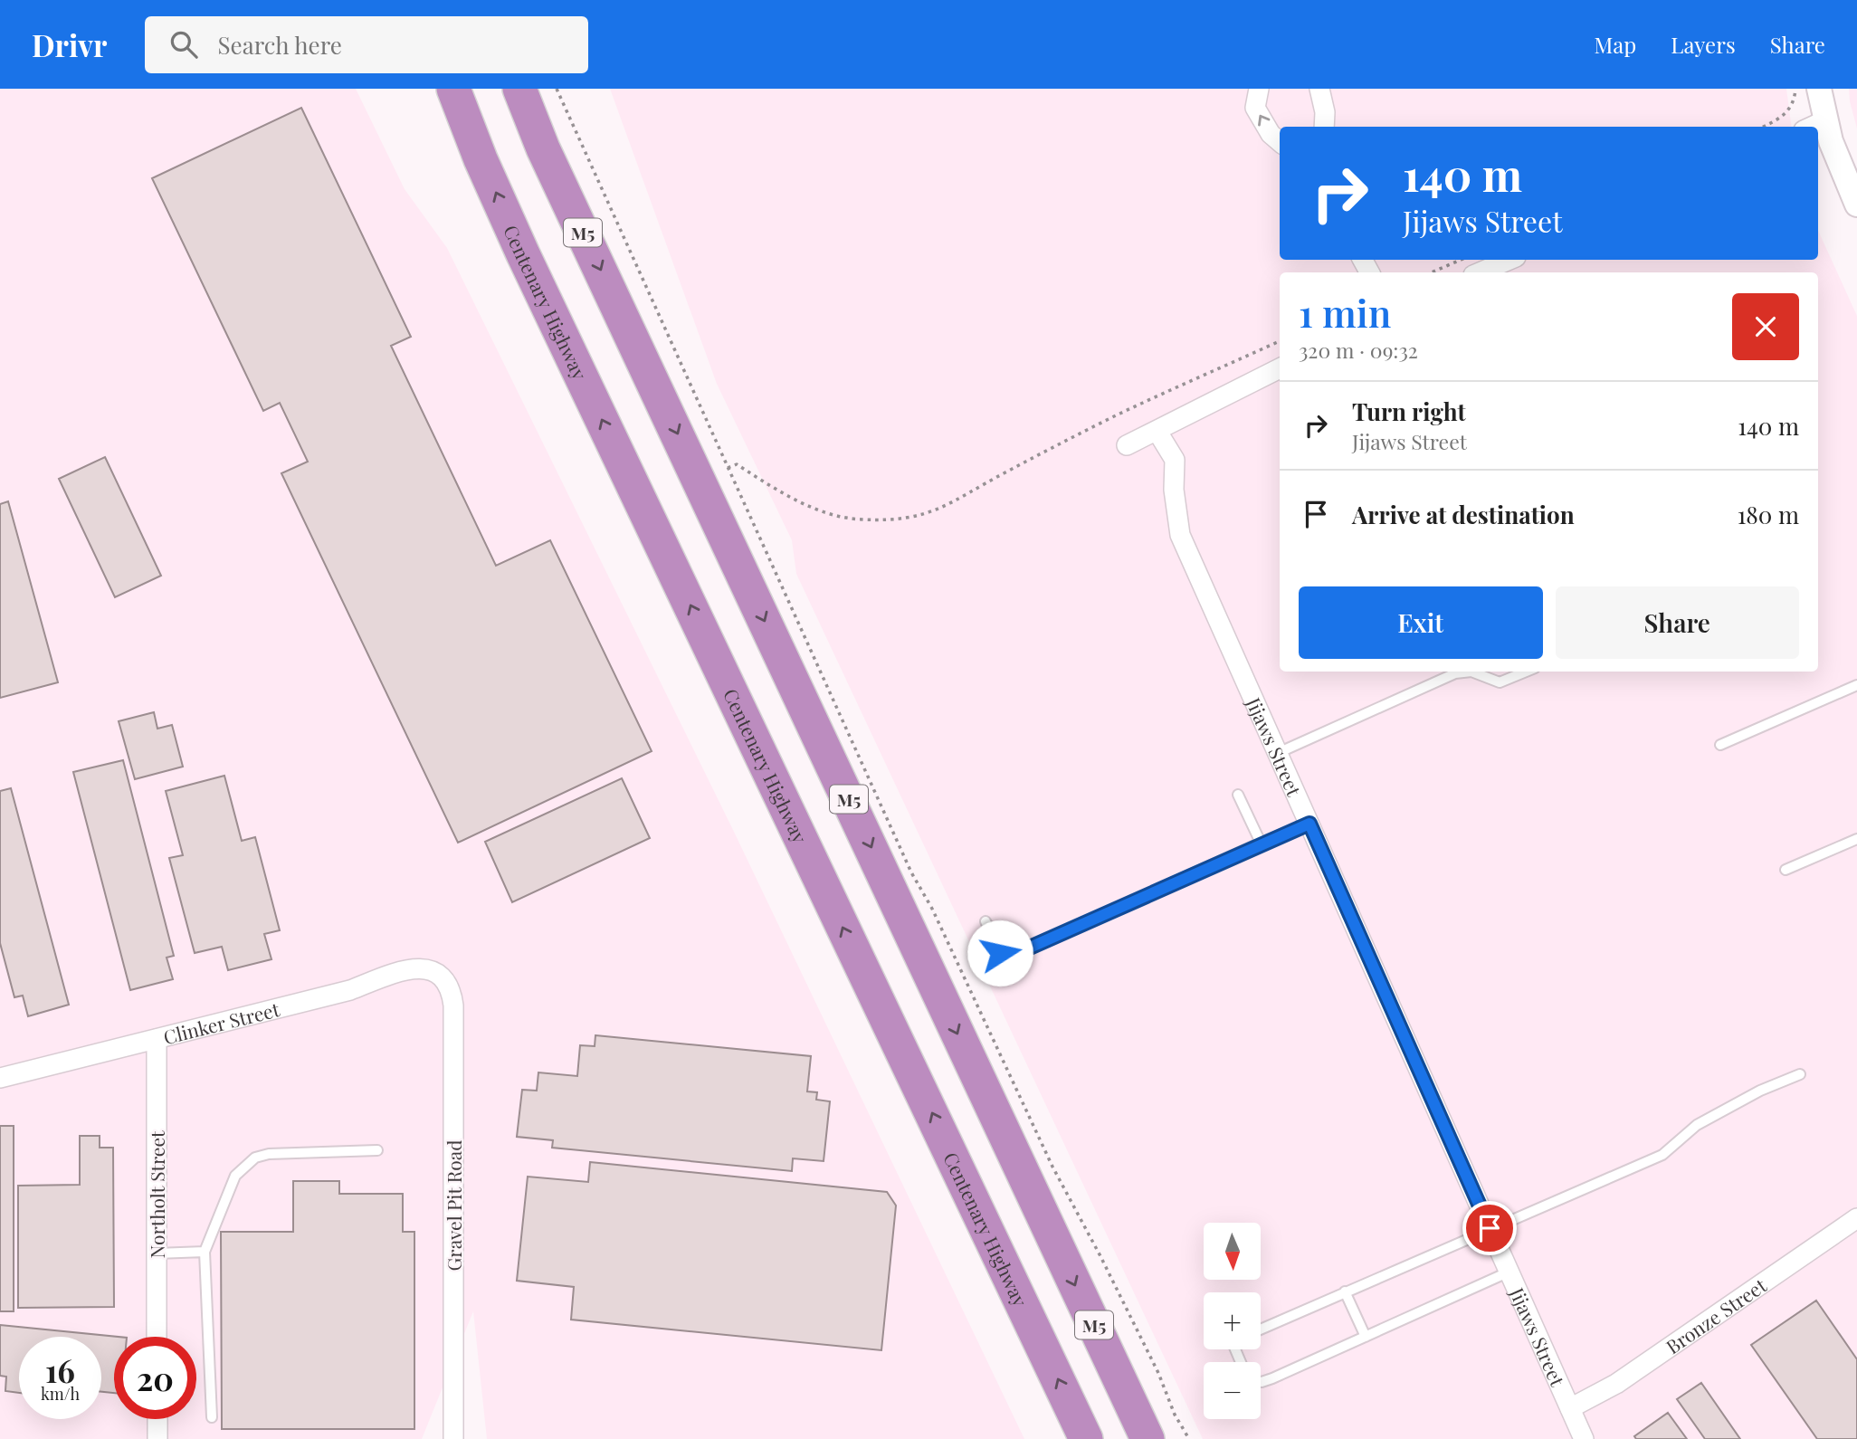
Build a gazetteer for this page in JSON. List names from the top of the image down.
{
  "streets": {
    "highway": ["M5", "Centenary Highway"],
    "street": [
      "Jijaws Street",
      "Clinker Street",
      "Northolt Street",
      "Gravel Pit Road",
      "Bronze Street"
    ]
  },
  "crossings": [
    ["Jijaws Street", "Bronze Street"],
    ["Clinker Street", "Northolt Street"],
    ["Clinker Street", "Gravel Pit Road"]
  ],
  "north": "bottom",
  "page": {
    "header": "Drivr",
    "search": "Search here",
    "nav": ["Map", "Layers", "Share"],
    "turn": ["140 m", "Jijaws Street"],
    "heading": ["1 min", "320 m · 09:32"],
    "list": [
      {
        "name": "Turn right",
        "note": "Jijaws Street",
        "value": "140 m"
      },
      {
        "name": "Arrive at destination",
        "value": "180 m"
      }
    ],
    "buttons": ["Exit", "Share"],
    "map_buttons": ["+", "−"],
    "speed": "16 km/h",
    "limit": "20"
  }
}
